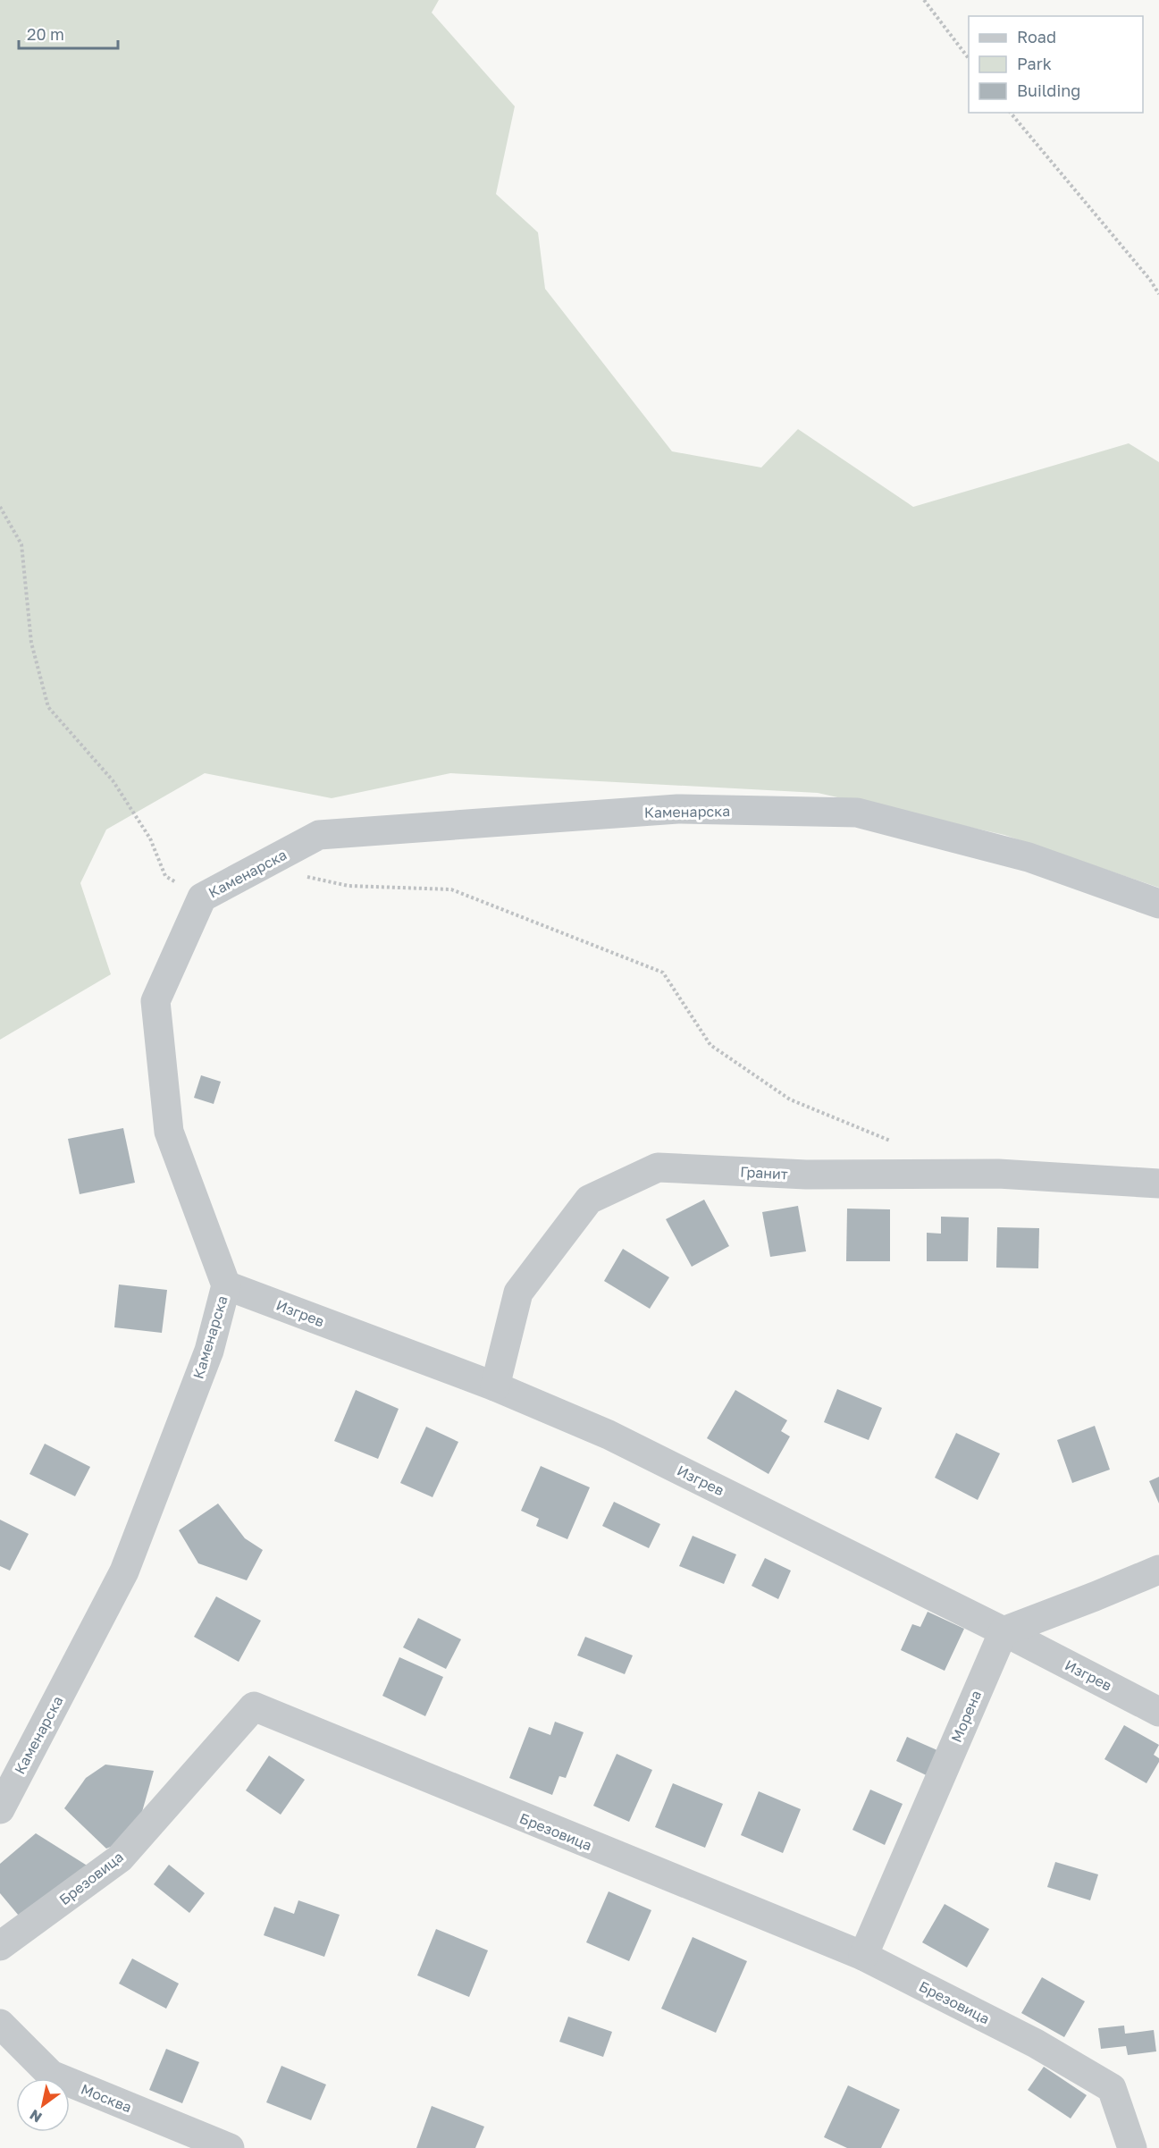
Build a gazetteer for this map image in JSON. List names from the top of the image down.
{
  "streets": {
    "street": [
      "Каменарска",
      "Гранит",
      "Изгрев",
      "Морена",
      "Брезовица",
      "Москва"
    ]
  },
  "crossings": [
    ["Каменарска", "Изгрев"],
    ["Гранит", "Изгрев"],
    ["Изгрев", "Морена"],
    ["Морена", "Брезовица"]
  ],
  "legend": ["Road", "Park", "Building"],
  "scale_bar": "20 m",
  "north": "bottom left"
}
